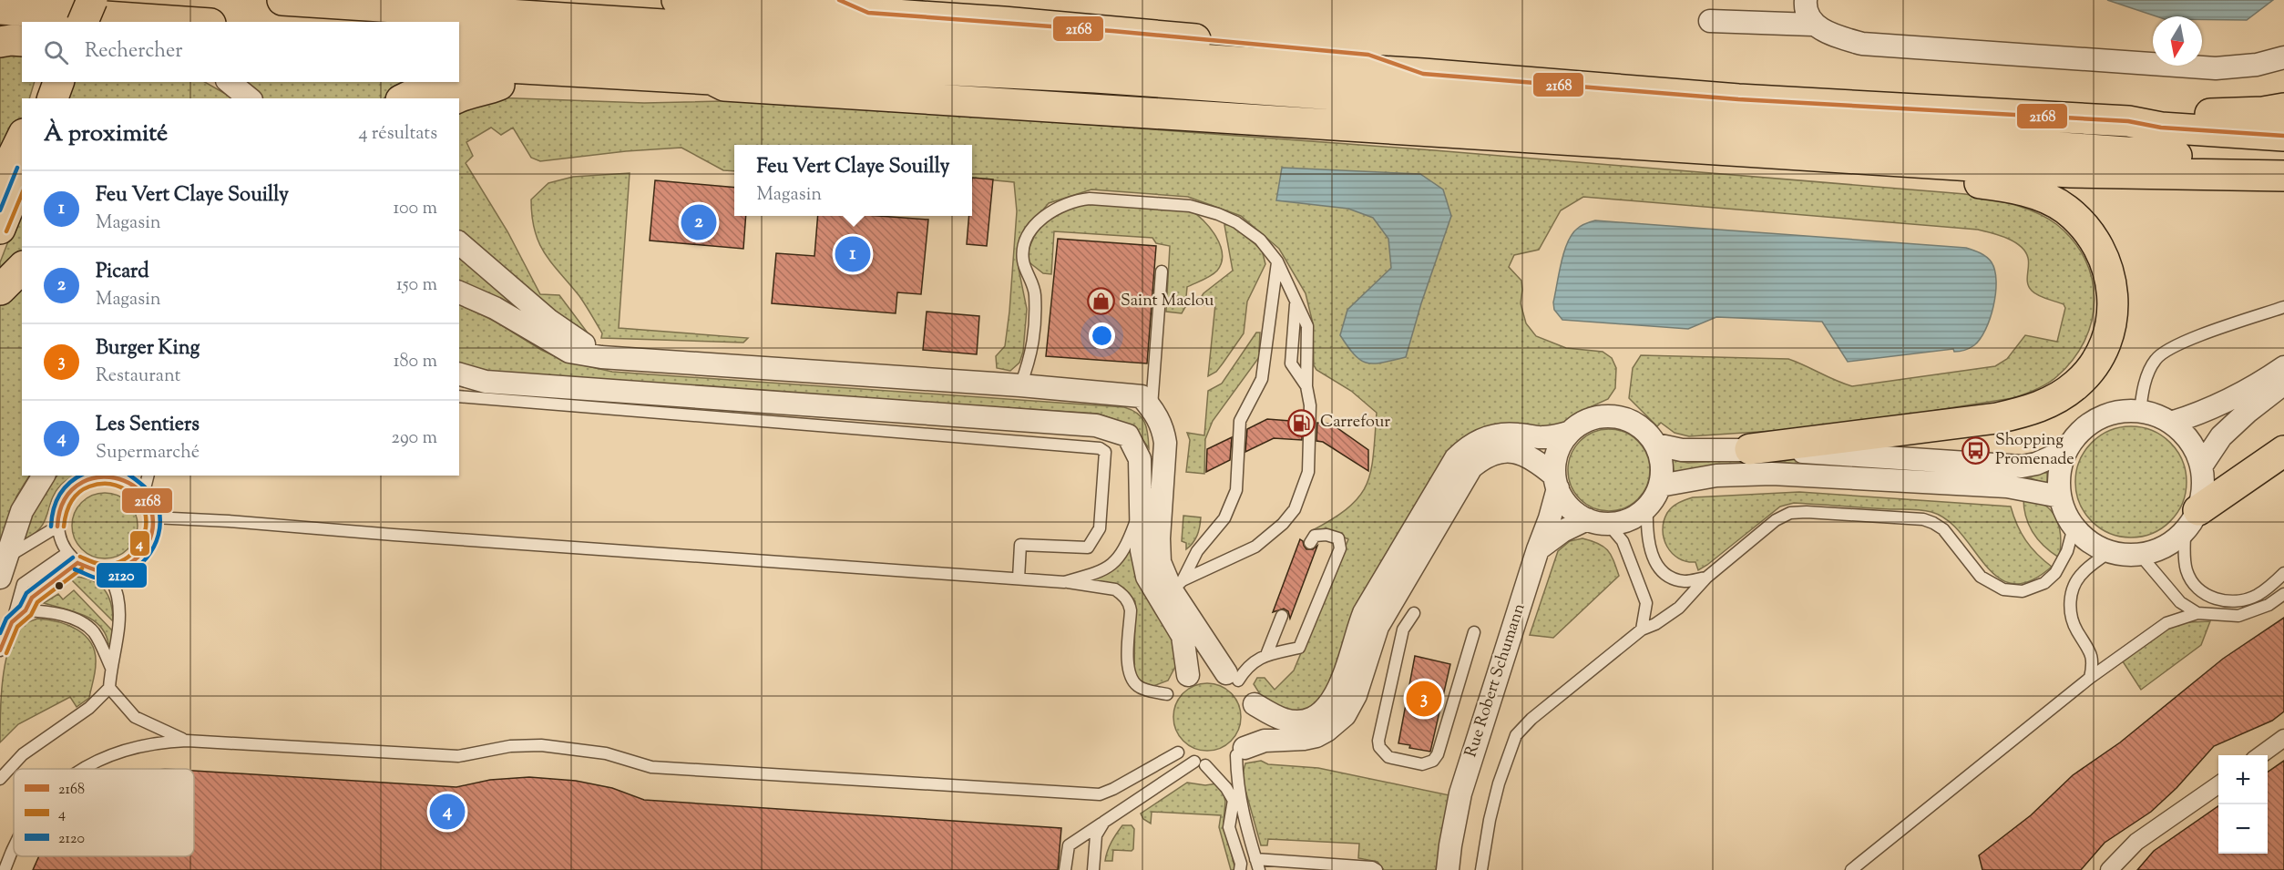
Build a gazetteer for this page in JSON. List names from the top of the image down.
{
  "streets": {
    "street": ["Rue Robert Schumann"]
  },
  "places": {
    "shop": ["Saint Maclou"],
    "fuel station": ["Carrefour"],
    "bus stop": ["Shopping Promenade"]
  },
  "lines": ["transit line 2168", "transit line 2120", "transit line 4"],
  "legend": ["2168", "4", "2120"],
  "north": "bottom",
  "page": {
    "search": "Rechercher",
    "heading": ["À proximité", "4 résultats"],
    "popup": ["Feu Vert Claye Souilly", "Magasin"],
    "list": [
      {
        "mark": "1",
        "name": "Feu Vert Claye Souilly",
        "note": "Magasin",
        "value": "100 m"
      },
      {
        "mark": "2",
        "name": "Picard",
        "note": "Magasin",
        "value": "150 m"
      },
      {
        "mark": "3",
        "name": "Burger King",
        "note": "Restaurant",
        "value": "180 m"
      },
      {
        "mark": "4",
        "name": "Les Sentiers",
        "note": "Supermarché",
        "value": "290 m"
      }
    ],
    "pins": [
      "2",
      "1",
      "3",
      "4"
    ],
    "map_buttons": ["+", "−"]
  }
}
